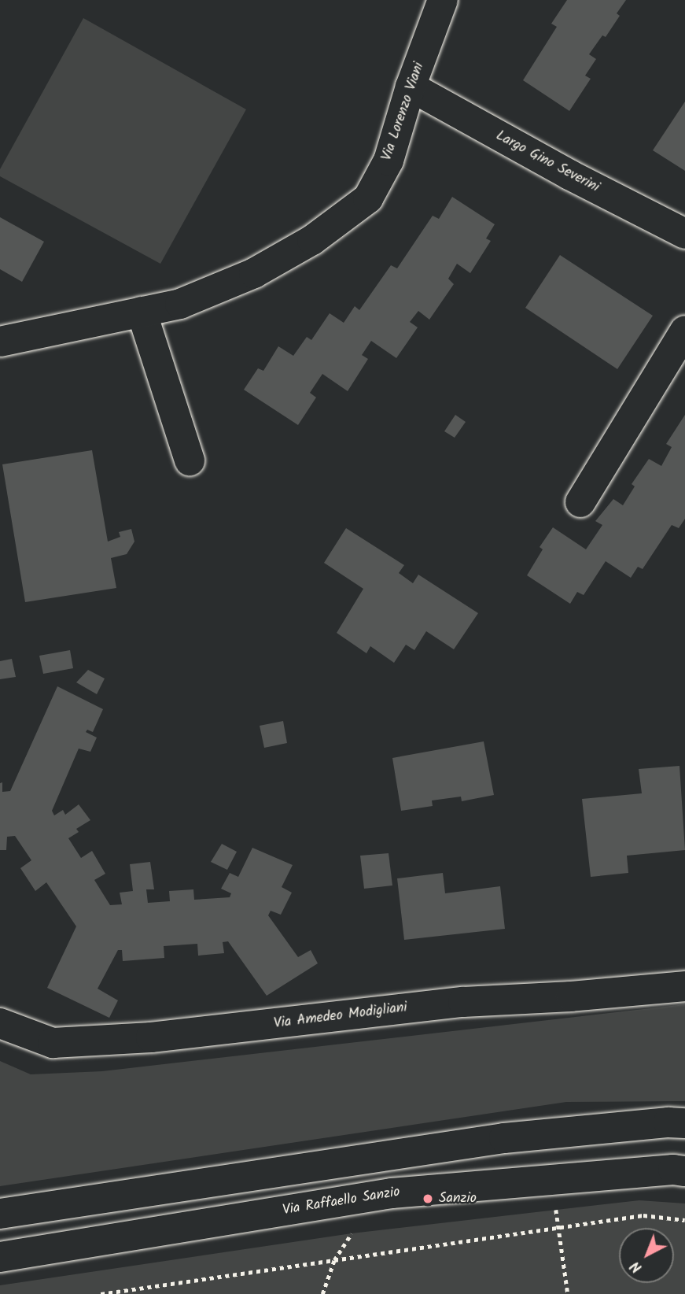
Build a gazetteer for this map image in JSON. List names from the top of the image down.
{
  "streets": {
    "street": [
      "Via Lorenzo Viani",
      "Largo Gino Severini",
      "Via Amedeo Modigliani",
      "Via Raffaello Sanzio"
    ]
  },
  "crossings": [
    ["Via Lorenzo Viani", "Largo Gino Severini"]
  ],
  "places": ["Sanzio"],
  "north": "bottom left"
}
